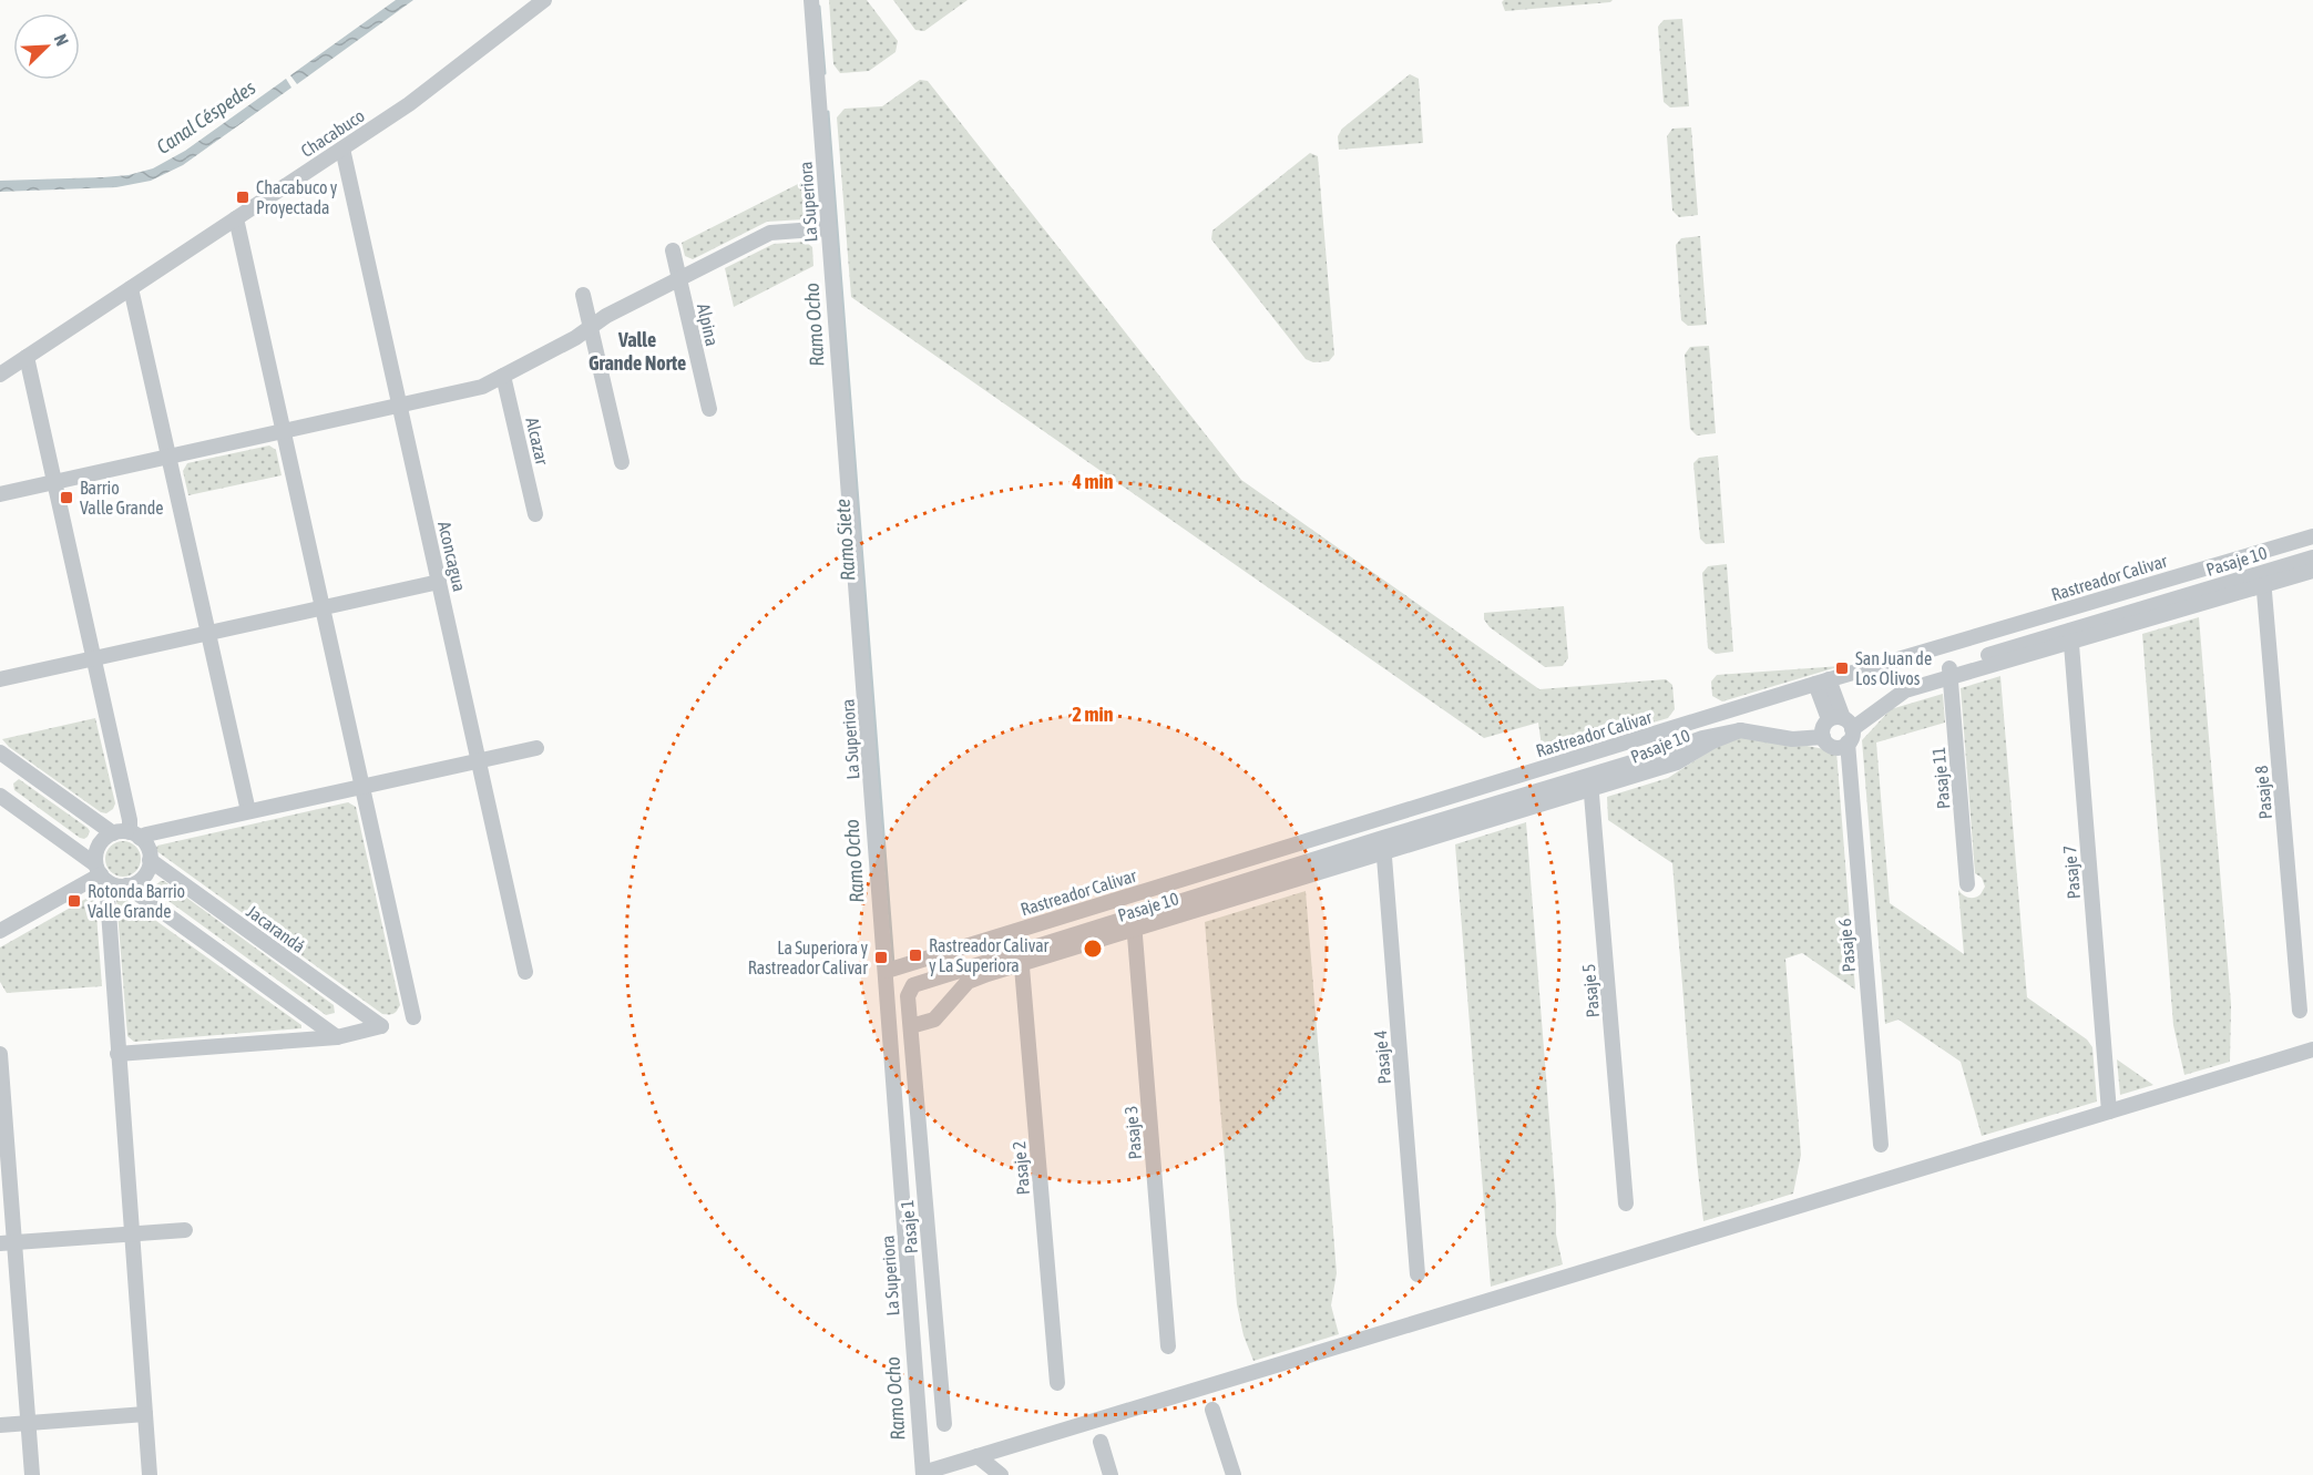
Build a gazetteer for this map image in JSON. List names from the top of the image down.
{
  "streets": {
    "street": [
      "Chacabuco",
      "La Superiora",
      "Alpina",
      "Alcazar",
      "Aconcagua",
      "Pasaje 10",
      "Rastreador Calivar",
      "Pasaje 11",
      "Pasaje 8",
      "Pasaje 7",
      "Jacarandá",
      "Pasaje 6",
      "Pasaje 5",
      "Pasaje 4",
      "Pasaje 3",
      "Pasaje 2",
      "Pasaje 1"
    ]
  },
  "crossings": [
    ["Chacabuco", "Aconcagua"],
    ["La Superiora", "Rastreador Calivar"],
    ["Pasaje 10", "Pasaje 11"],
    ["Pasaje 10", "Pasaje 8"],
    ["Pasaje 10", "Pasaje 7"],
    ["Pasaje 10", "Pasaje 6"],
    ["Pasaje 10", "Pasaje 5"],
    ["Pasaje 10", "Pasaje 4"],
    ["Pasaje 10", "Pasaje 3"],
    ["Pasaje 10", "Pasaje 2"],
    ["Pasaje 10", "Pasaje 1"],
    ["Rastreador Calivar", "Pasaje 6"]
  ],
  "districts": ["Valle Grande Norte"],
  "water": ["Canal Céspedes", "Ramo Ocho", "Ramo Siete"],
  "places": {
    "transit": [
      "Chacabuco y Proyectada",
      "Barrio Valle Grande",
      "San Juan de Los Olivos",
      "Rotonda Barrio Valle Grande",
      "Rastreador Calivar y La Superiora",
      "La Superiora y Rastreador Calivar"
    ]
  },
  "north": "top right",
  "rings": ["4 min", "2 min"]
}
